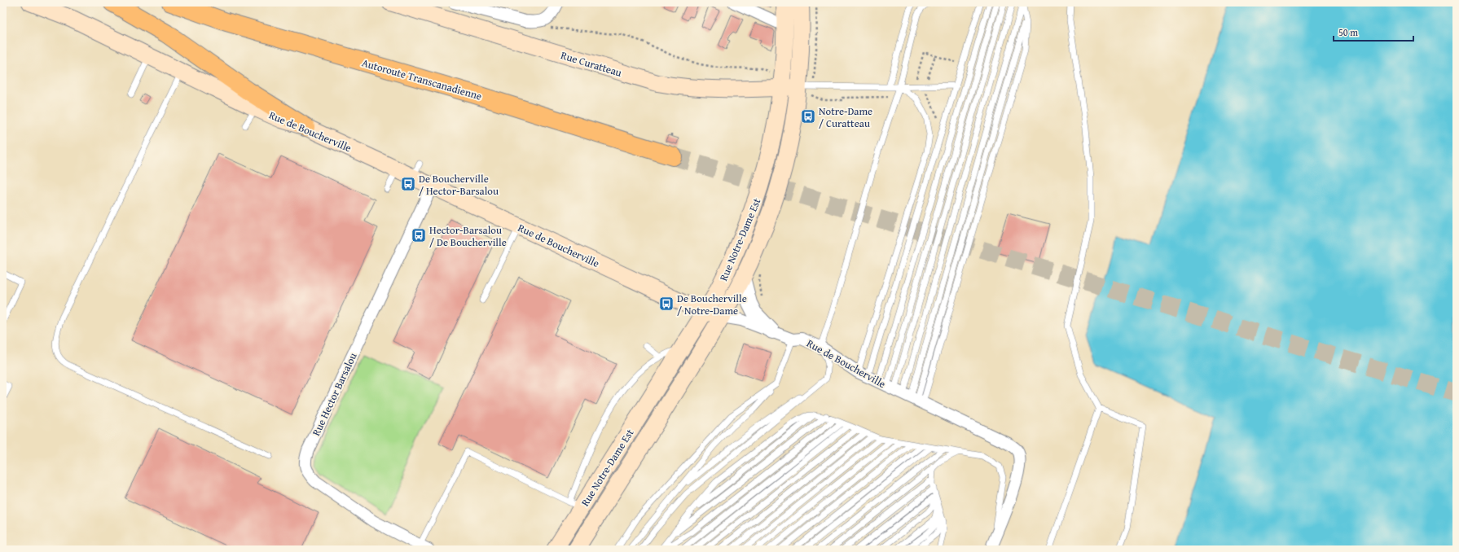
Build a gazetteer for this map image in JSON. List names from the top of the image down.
{
  "streets": {
    "highway": ["Autoroute Transcanadienne"],
    "main road": ["Rue Curatteau", "Rue de Boucherville", "Rue Notre-Dame Est"],
    "street": ["Rue Hector Barsalou"]
  },
  "crossings": [
    ["Rue Curatteau", "Rue Notre-Dame Est"],
    ["Rue de Boucherville", "Rue Notre-Dame Est"],
    ["Rue de Boucherville", "Rue Hector Barsalou"]
  ],
  "places": {
    "bus stop": [
      "Notre-Dame / Curatteau",
      "De Boucherville / Hector-Barsalou",
      "Hector-Barsalou / De Boucherville",
      "De Boucherville / Notre-Dame"
    ]
  },
  "scale_bar": "50 m"
}
